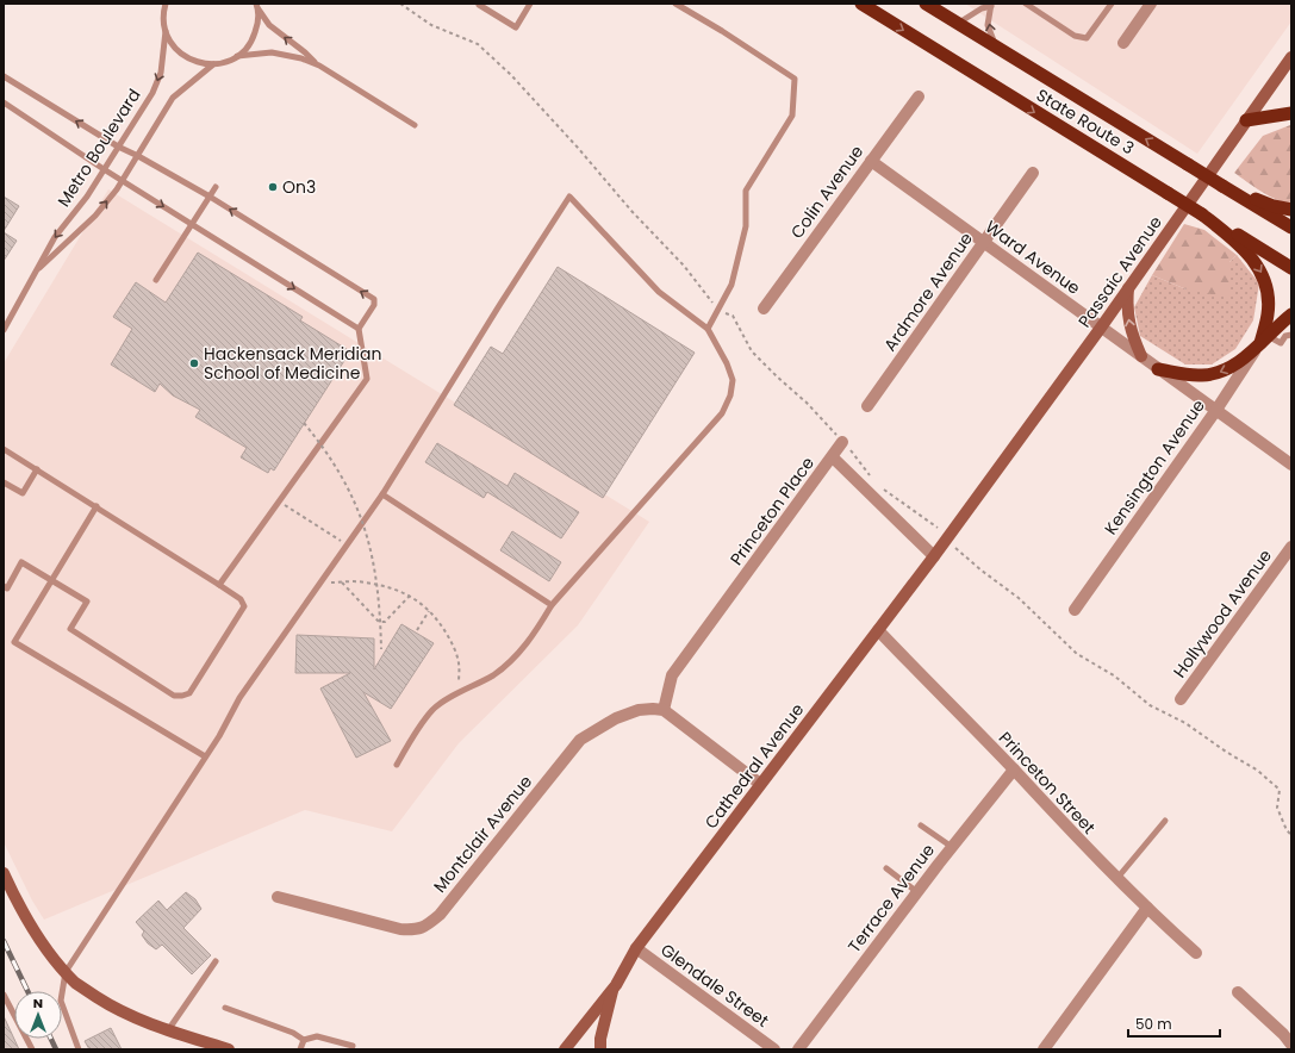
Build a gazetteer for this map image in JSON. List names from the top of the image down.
{
  "streets": {
    "highway": ["State Route 3"],
    "main road": ["Passaic Avenue", "Cathedral Avenue"],
    "street": [
      "Colin Avenue",
      "Ward Avenue",
      "Ardmore Avenue",
      "Kensington Avenue",
      "Princeton Place",
      "Hollywood Avenue",
      "Princeton Street",
      "Montclair Avenue",
      "Terrace Avenue",
      "Glendale Street"
    ],
    "lane": ["Metro Boulevard"]
  },
  "crossings": [
    ["Colin Avenue", "Ward Avenue"],
    ["Ward Avenue", "Passaic Avenue"],
    ["Ward Avenue", "Ardmore Avenue"],
    ["Ward Avenue", "Kensington Avenue"],
    ["Passaic Avenue", "Cathedral Avenue"],
    ["Princeton Place", "Cathedral Avenue"],
    ["Princeton Place", "Montclair Avenue"],
    ["Cathedral Avenue", "Princeton Street"],
    ["Cathedral Avenue", "Glendale Street"],
    ["Princeton Street", "Terrace Avenue"]
  ],
  "places": ["On3", "Hackensack Meridian School of Medicine"],
  "scale_bar": "50 m",
  "north": "top"
}
